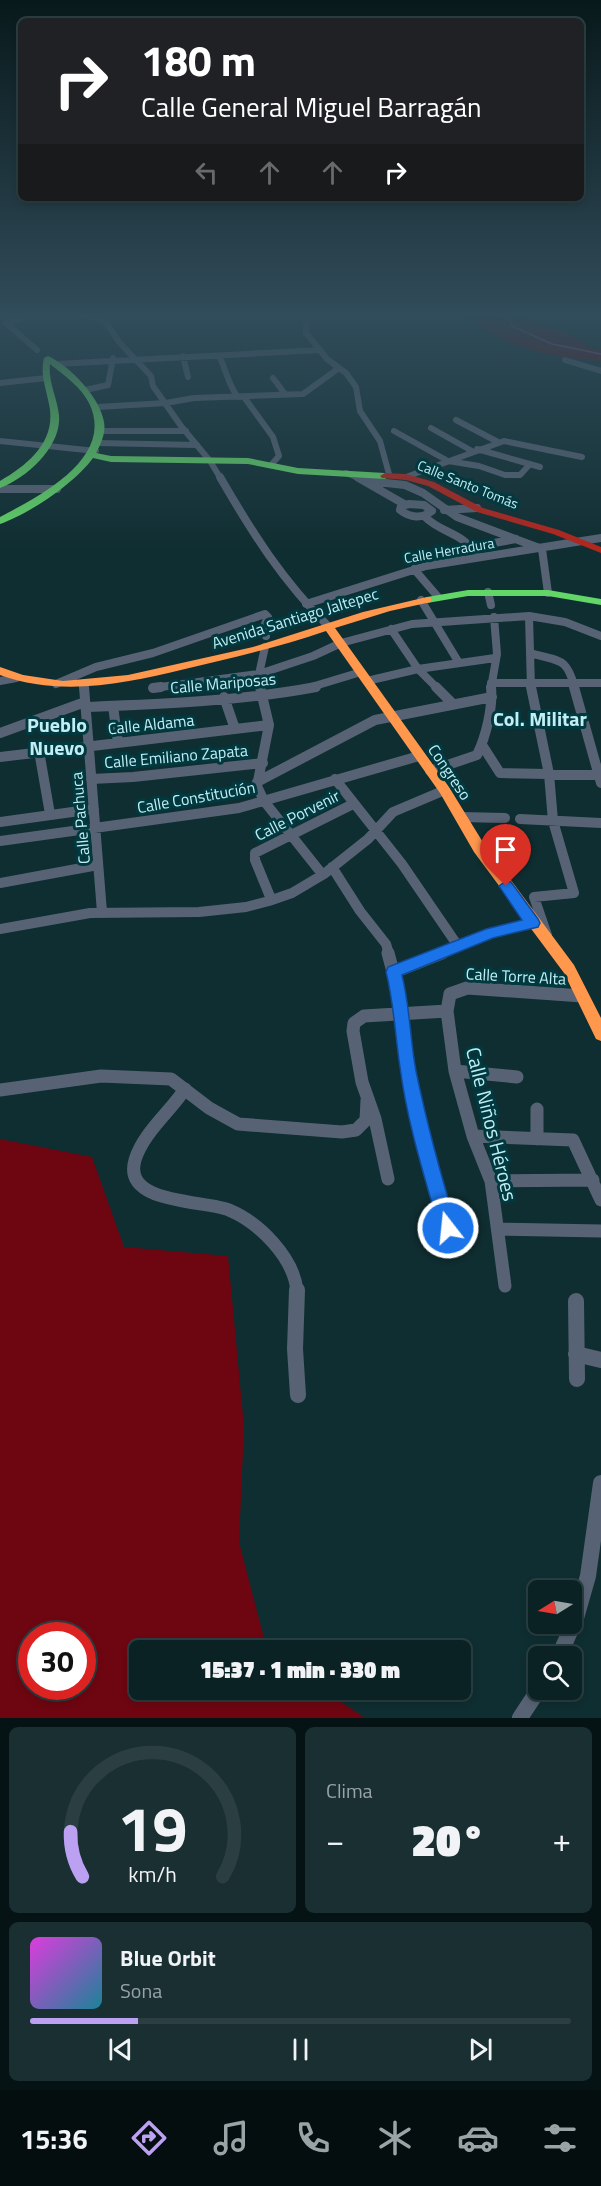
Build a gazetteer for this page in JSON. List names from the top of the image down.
{
  "streets": {
    "street": [
      "Calle Santo Tomás",
      "Calle Herradura",
      "Avenida Santiago Jaltepec",
      "Calle Mariposas",
      "Calle Aldama",
      "Calle Emiliano Zapata",
      "Congreso",
      "Calle Constitución",
      "Calle Porvenir",
      "Calle Pachuca",
      "Calle Torre Alta",
      "Calle Niños Héroes"
    ]
  },
  "crossings": [
    ["Calle Santo Tomás", "Calle Herradura"],
    ["Avenida Santiago Jaltepec", "Congreso"],
    ["Avenida Santiago Jaltepec", "Calle Pachuca"],
    ["Calle Mariposas", "Congreso"],
    ["Calle Mariposas", "Calle Pachuca"],
    ["Calle Aldama", "Calle Pachuca"],
    ["Calle Emiliano Zapata", "Calle Pachuca"],
    ["Congreso", "Calle Constitución"],
    ["Congreso", "Calle Torre Alta"],
    ["Calle Constitución", "Calle Pachuca"],
    ["Calle Torre Alta", "Calle Niños Héroes"]
  ],
  "districts": ["Col. Militar", "Pueblo Nuevo"],
  "north": "left",
  "page": {
    "turn": ["180 m", "Calle General Miguel Barragán"],
    "limit": "30",
    "trip": "15:37 · 1 min · 330 m",
    "tile": "Clima",
    "heat": ["−", "20°", "+"],
    "song": ["Blue Orbit", "Sona"],
    "tabs": "15:36",
    "gauge": ["19", "km/h"]
  }
}
